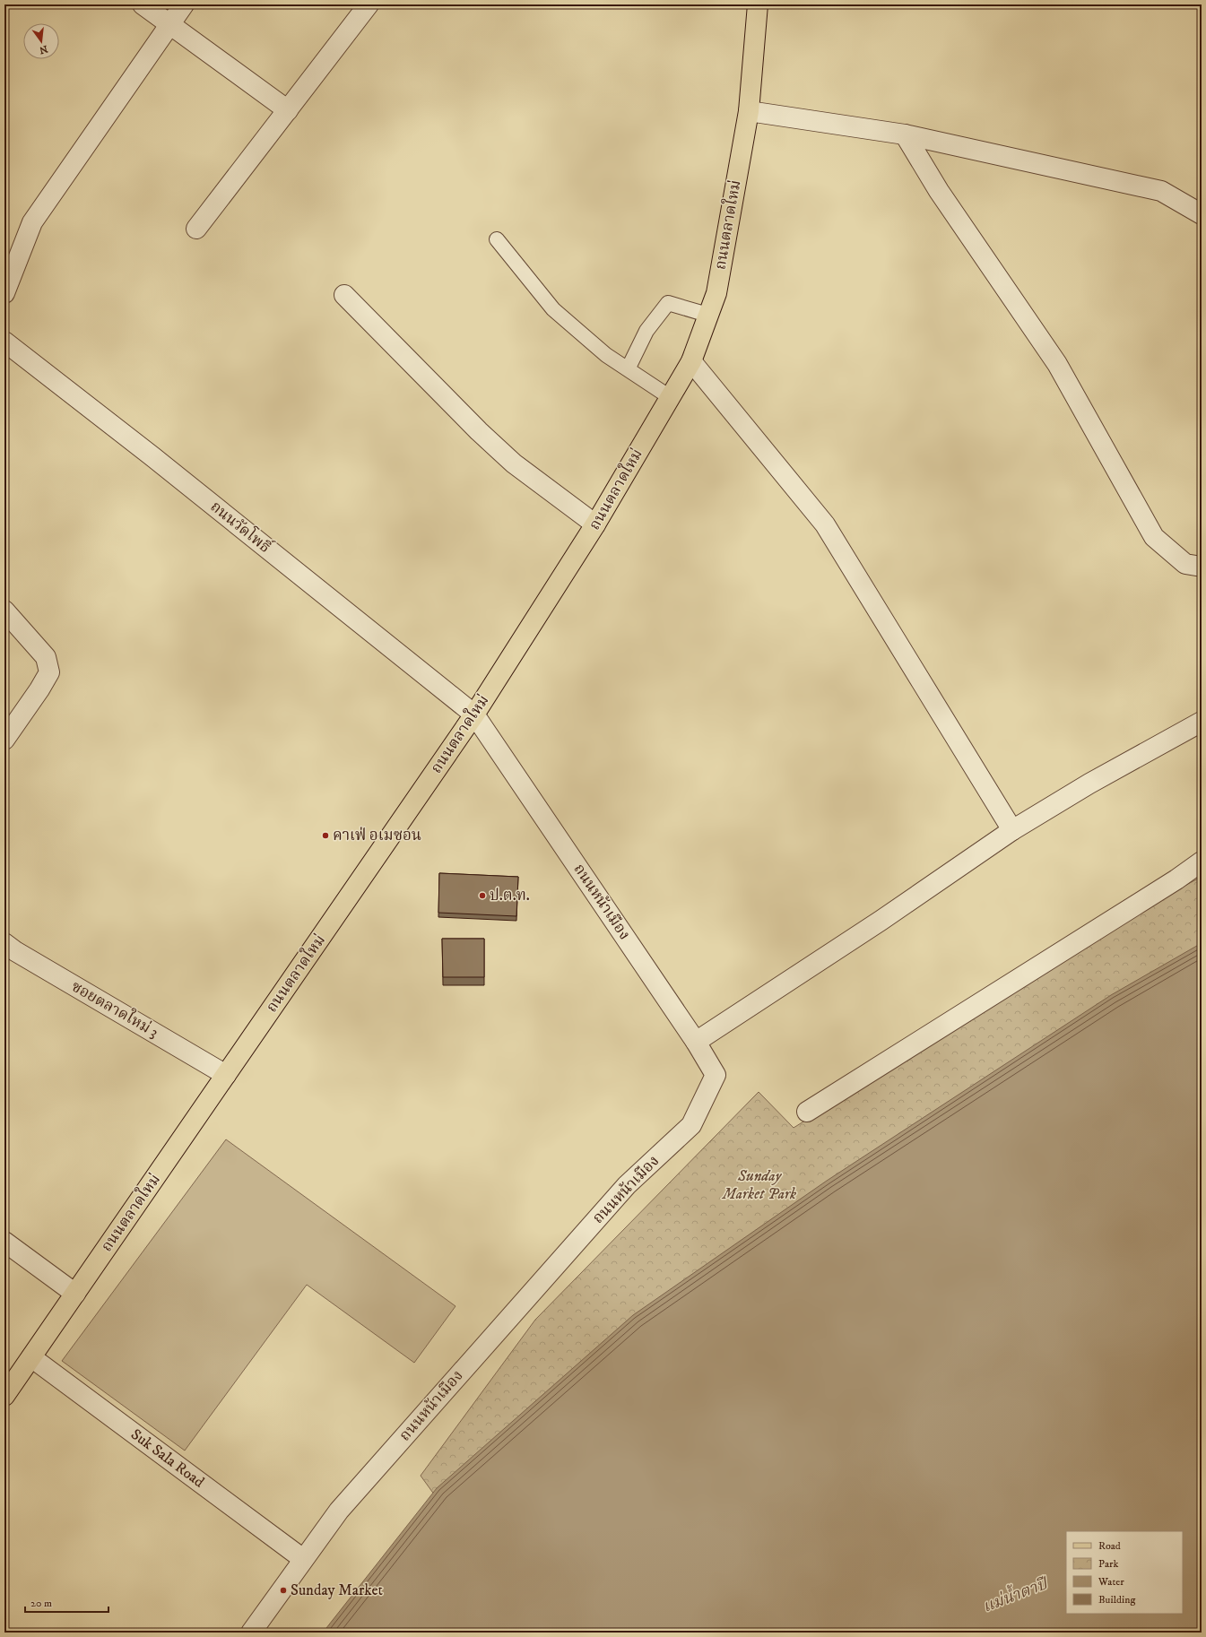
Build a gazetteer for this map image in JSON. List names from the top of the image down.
{
  "streets": {
    "main road": ["ถนนตลาดใหม่"],
    "street": [
      "ถนนวัดโพธิ์",
      "ถนนหน้าเมือง",
      "ซอยตลาดใหม่ 3",
      "Suk Sala Road"
    ]
  },
  "crossings": [
    ["ถนนตลาดใหม่", "ถนนวัดโพธิ์"],
    ["ถนนตลาดใหม่", "ถนนหน้าเมือง"],
    ["ถนนตลาดใหม่", "ซอยตลาดใหม่ 3"],
    ["ถนนตลาดใหม่", "Suk Sala Road"],
    ["ถนนวัดโพธิ์", "ถนนหน้าเมือง"],
    ["ถนนหน้าเมือง", "Suk Sala Road"]
  ],
  "water": ["แม่น้ำตาปี"],
  "parks": ["Sunday Market Park"],
  "places": ["คาเฟ่ อเมซอน", "ป.ต.ท.", "Sunday Market"],
  "legend": [
    "Road",
    "Park",
    "Water",
    "Building"
  ],
  "scale_bar": "20 m",
  "north": "bottom"
}
